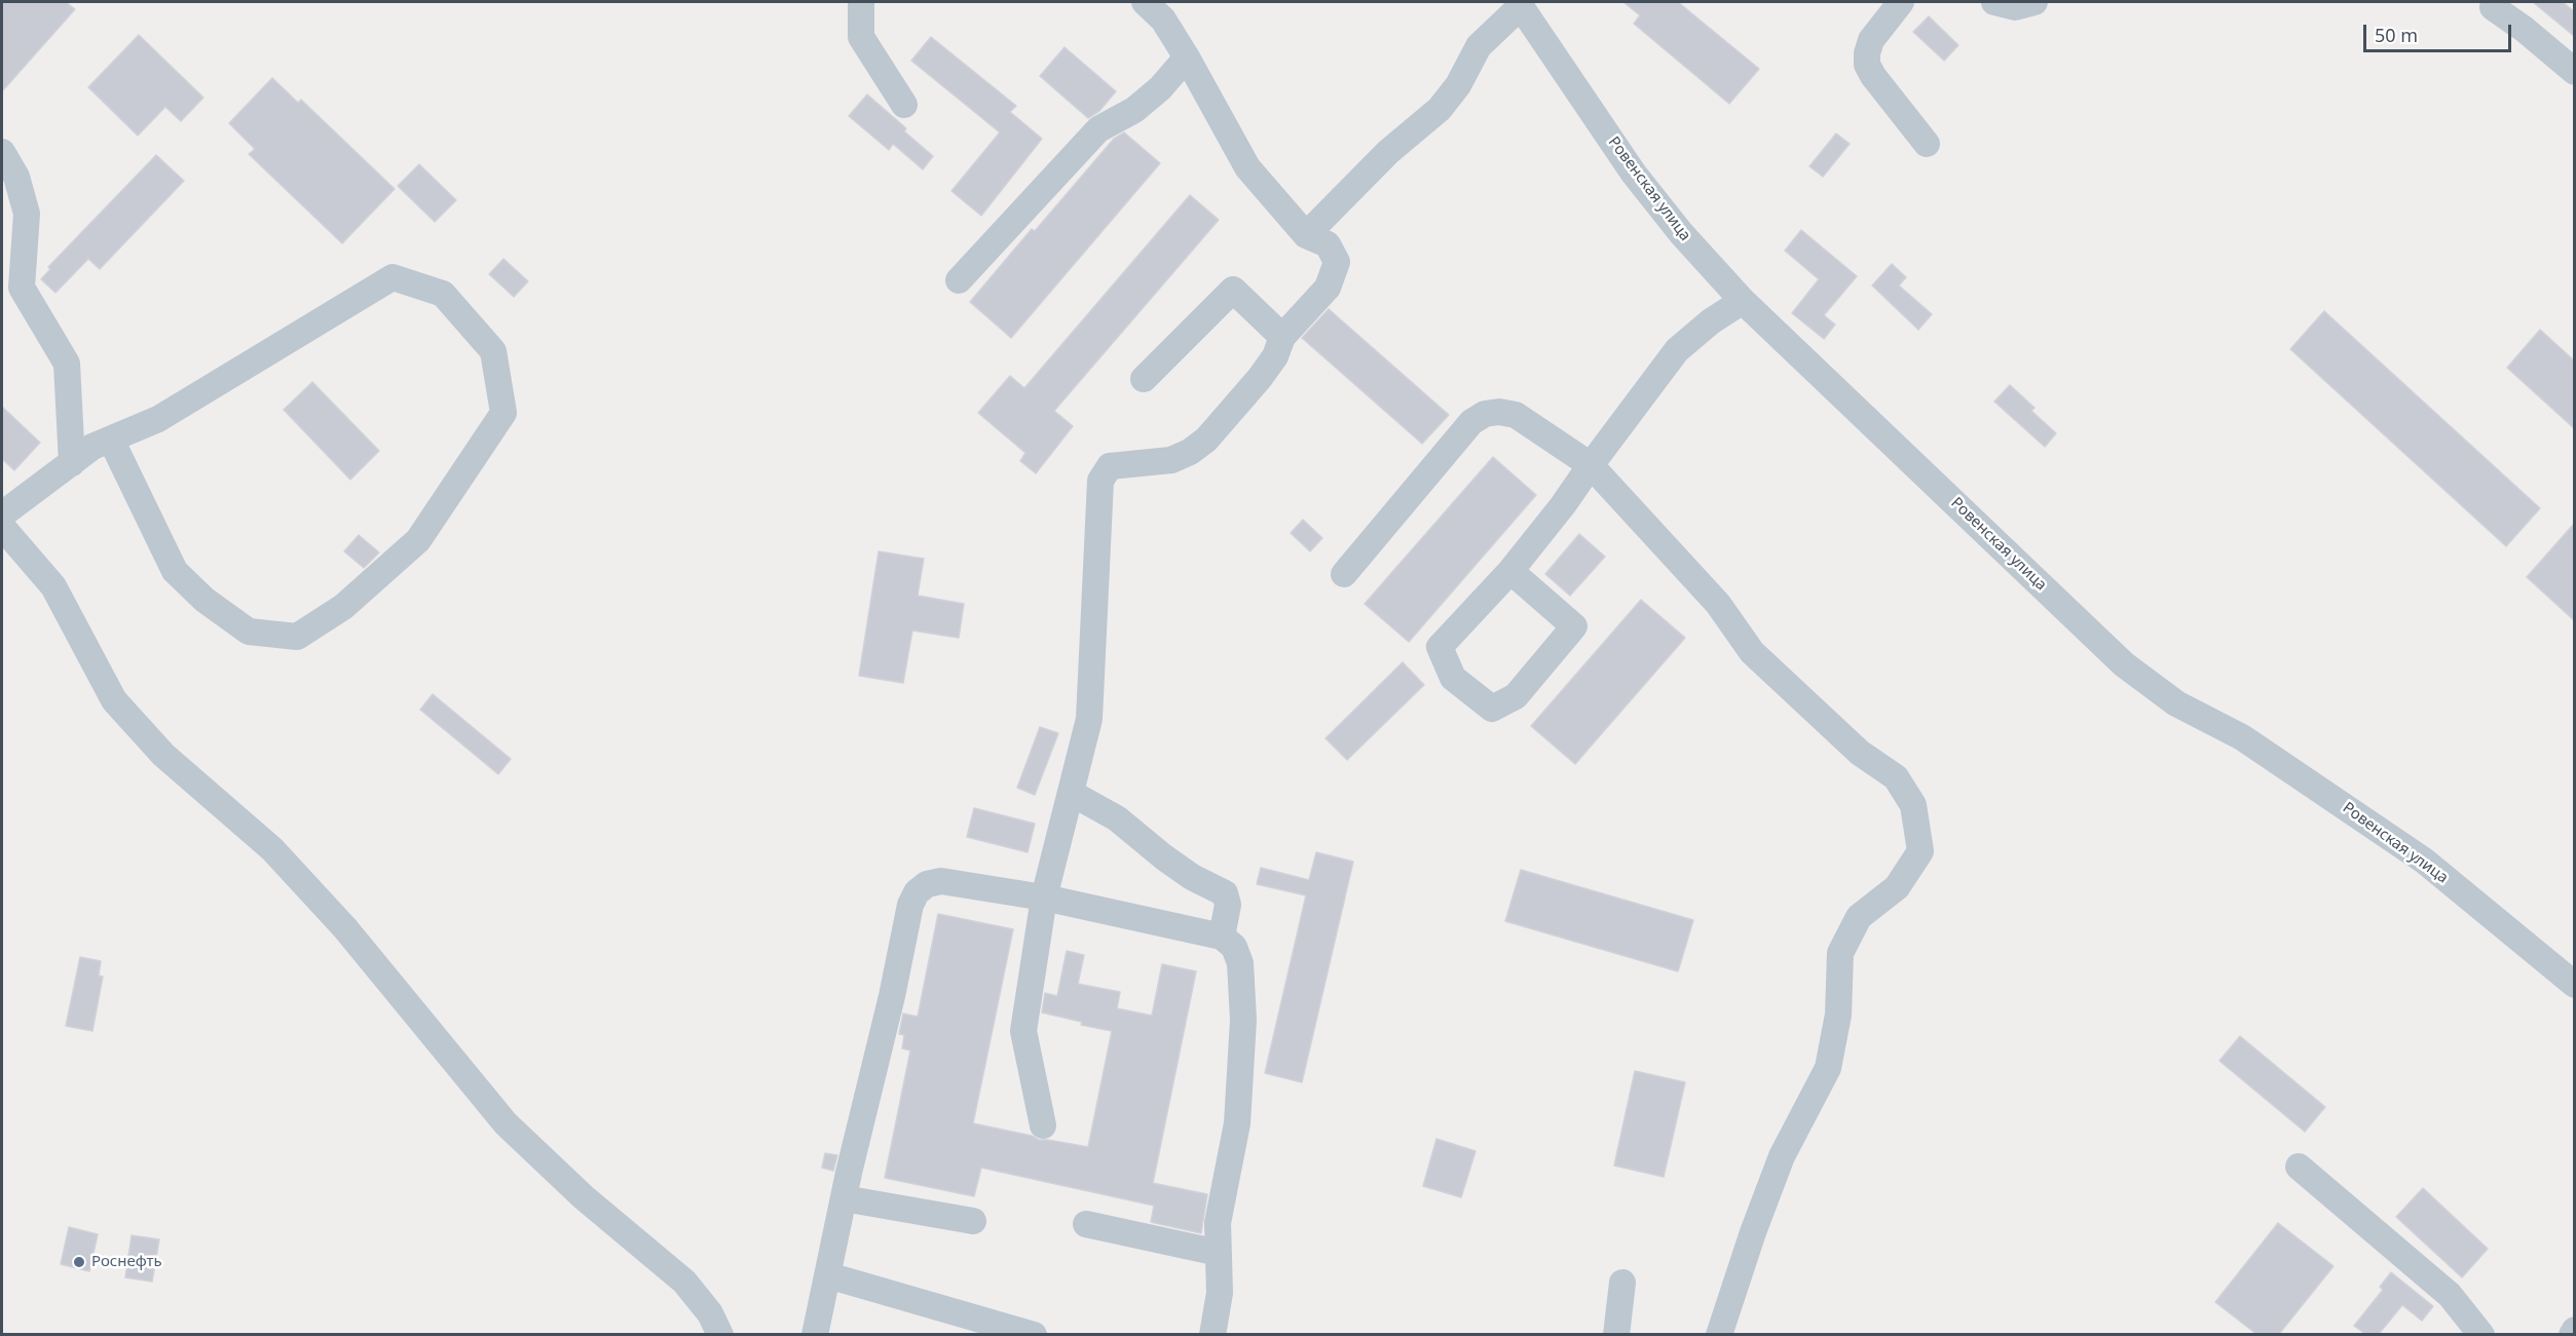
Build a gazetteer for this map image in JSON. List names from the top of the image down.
{
  "streets": {
    "street": ["Ровенская улица"]
  },
  "places": ["Роснефть"],
  "scale_bar": "50 m"
}
